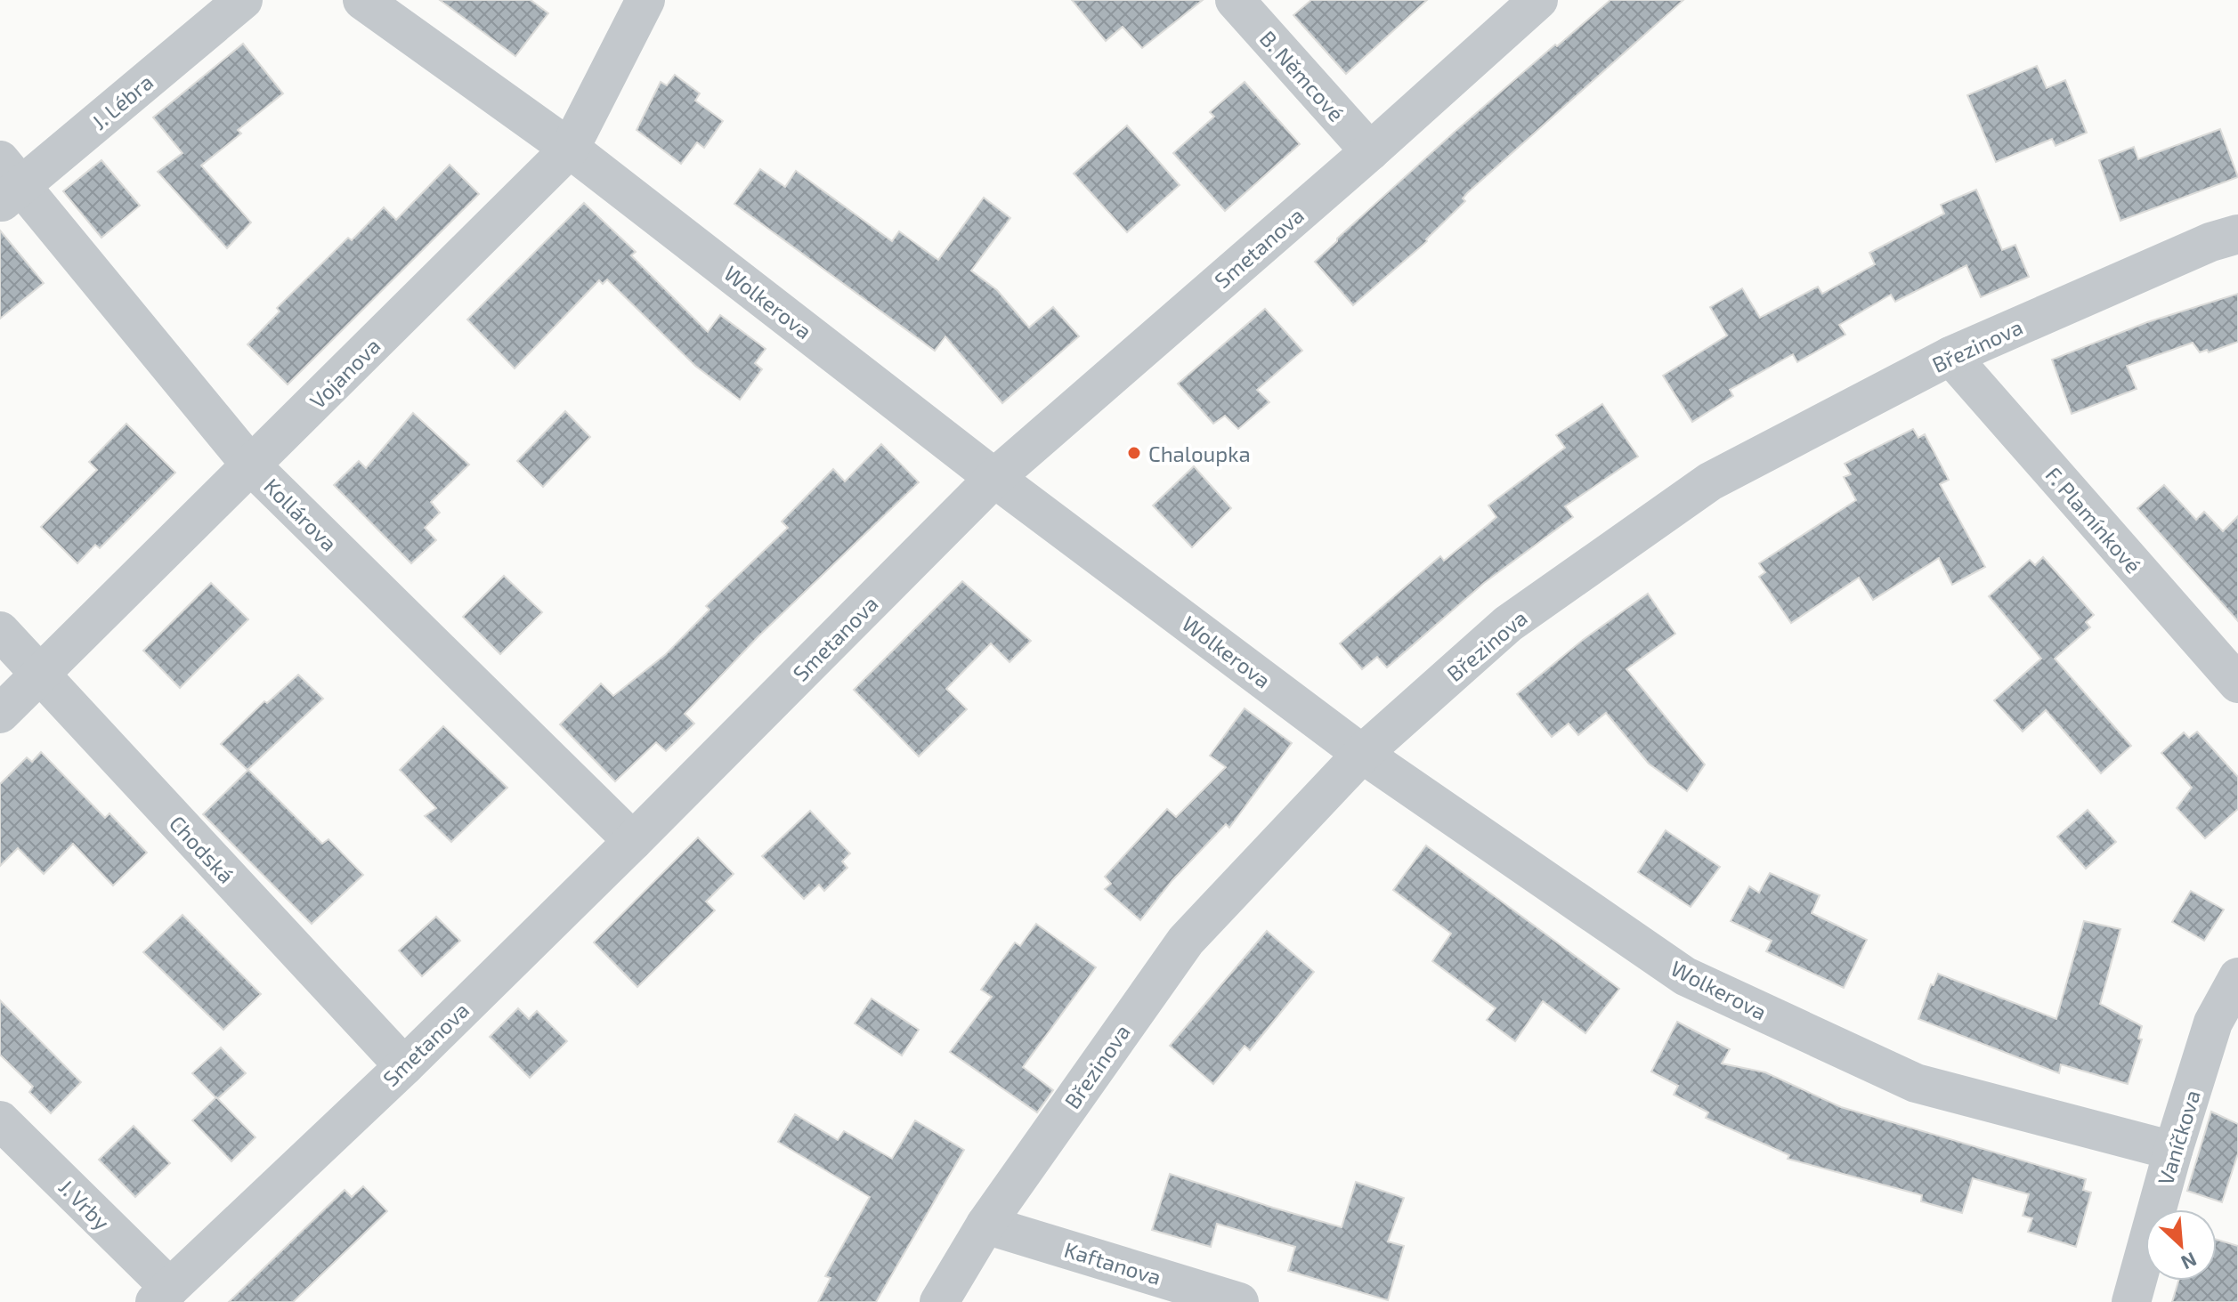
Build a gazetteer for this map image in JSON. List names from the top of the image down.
{
  "streets": {
    "street": [
      "B. Němcové",
      "J. Lébra",
      "Smetanova",
      "Wolkerova",
      "Březinova",
      "Vojanova",
      "Kollárova",
      "F. Plamínkové",
      "Chodská",
      "Vaníčkova",
      "J. Vrby",
      "Kaftanova"
    ]
  },
  "crossings": [
    ["B. Němcové", "Smetanova"],
    ["J. Lébra", "Kollárova"],
    ["Smetanova", "Wolkerova"],
    ["Smetanova", "Kollárova"],
    ["Smetanova", "Chodská"],
    ["Smetanova", "J. Vrby"],
    ["Wolkerova", "Březinova"],
    ["Wolkerova", "Vojanova"],
    ["Wolkerova", "Vaníčkova"],
    ["Březinova", "F. Plamínkové"],
    ["Březinova", "Kaftanova"],
    ["Vojanova", "Kollárova"],
    ["Vojanova", "Chodská"]
  ],
  "places": ["Chaloupka"],
  "north": "bottom right"
}
